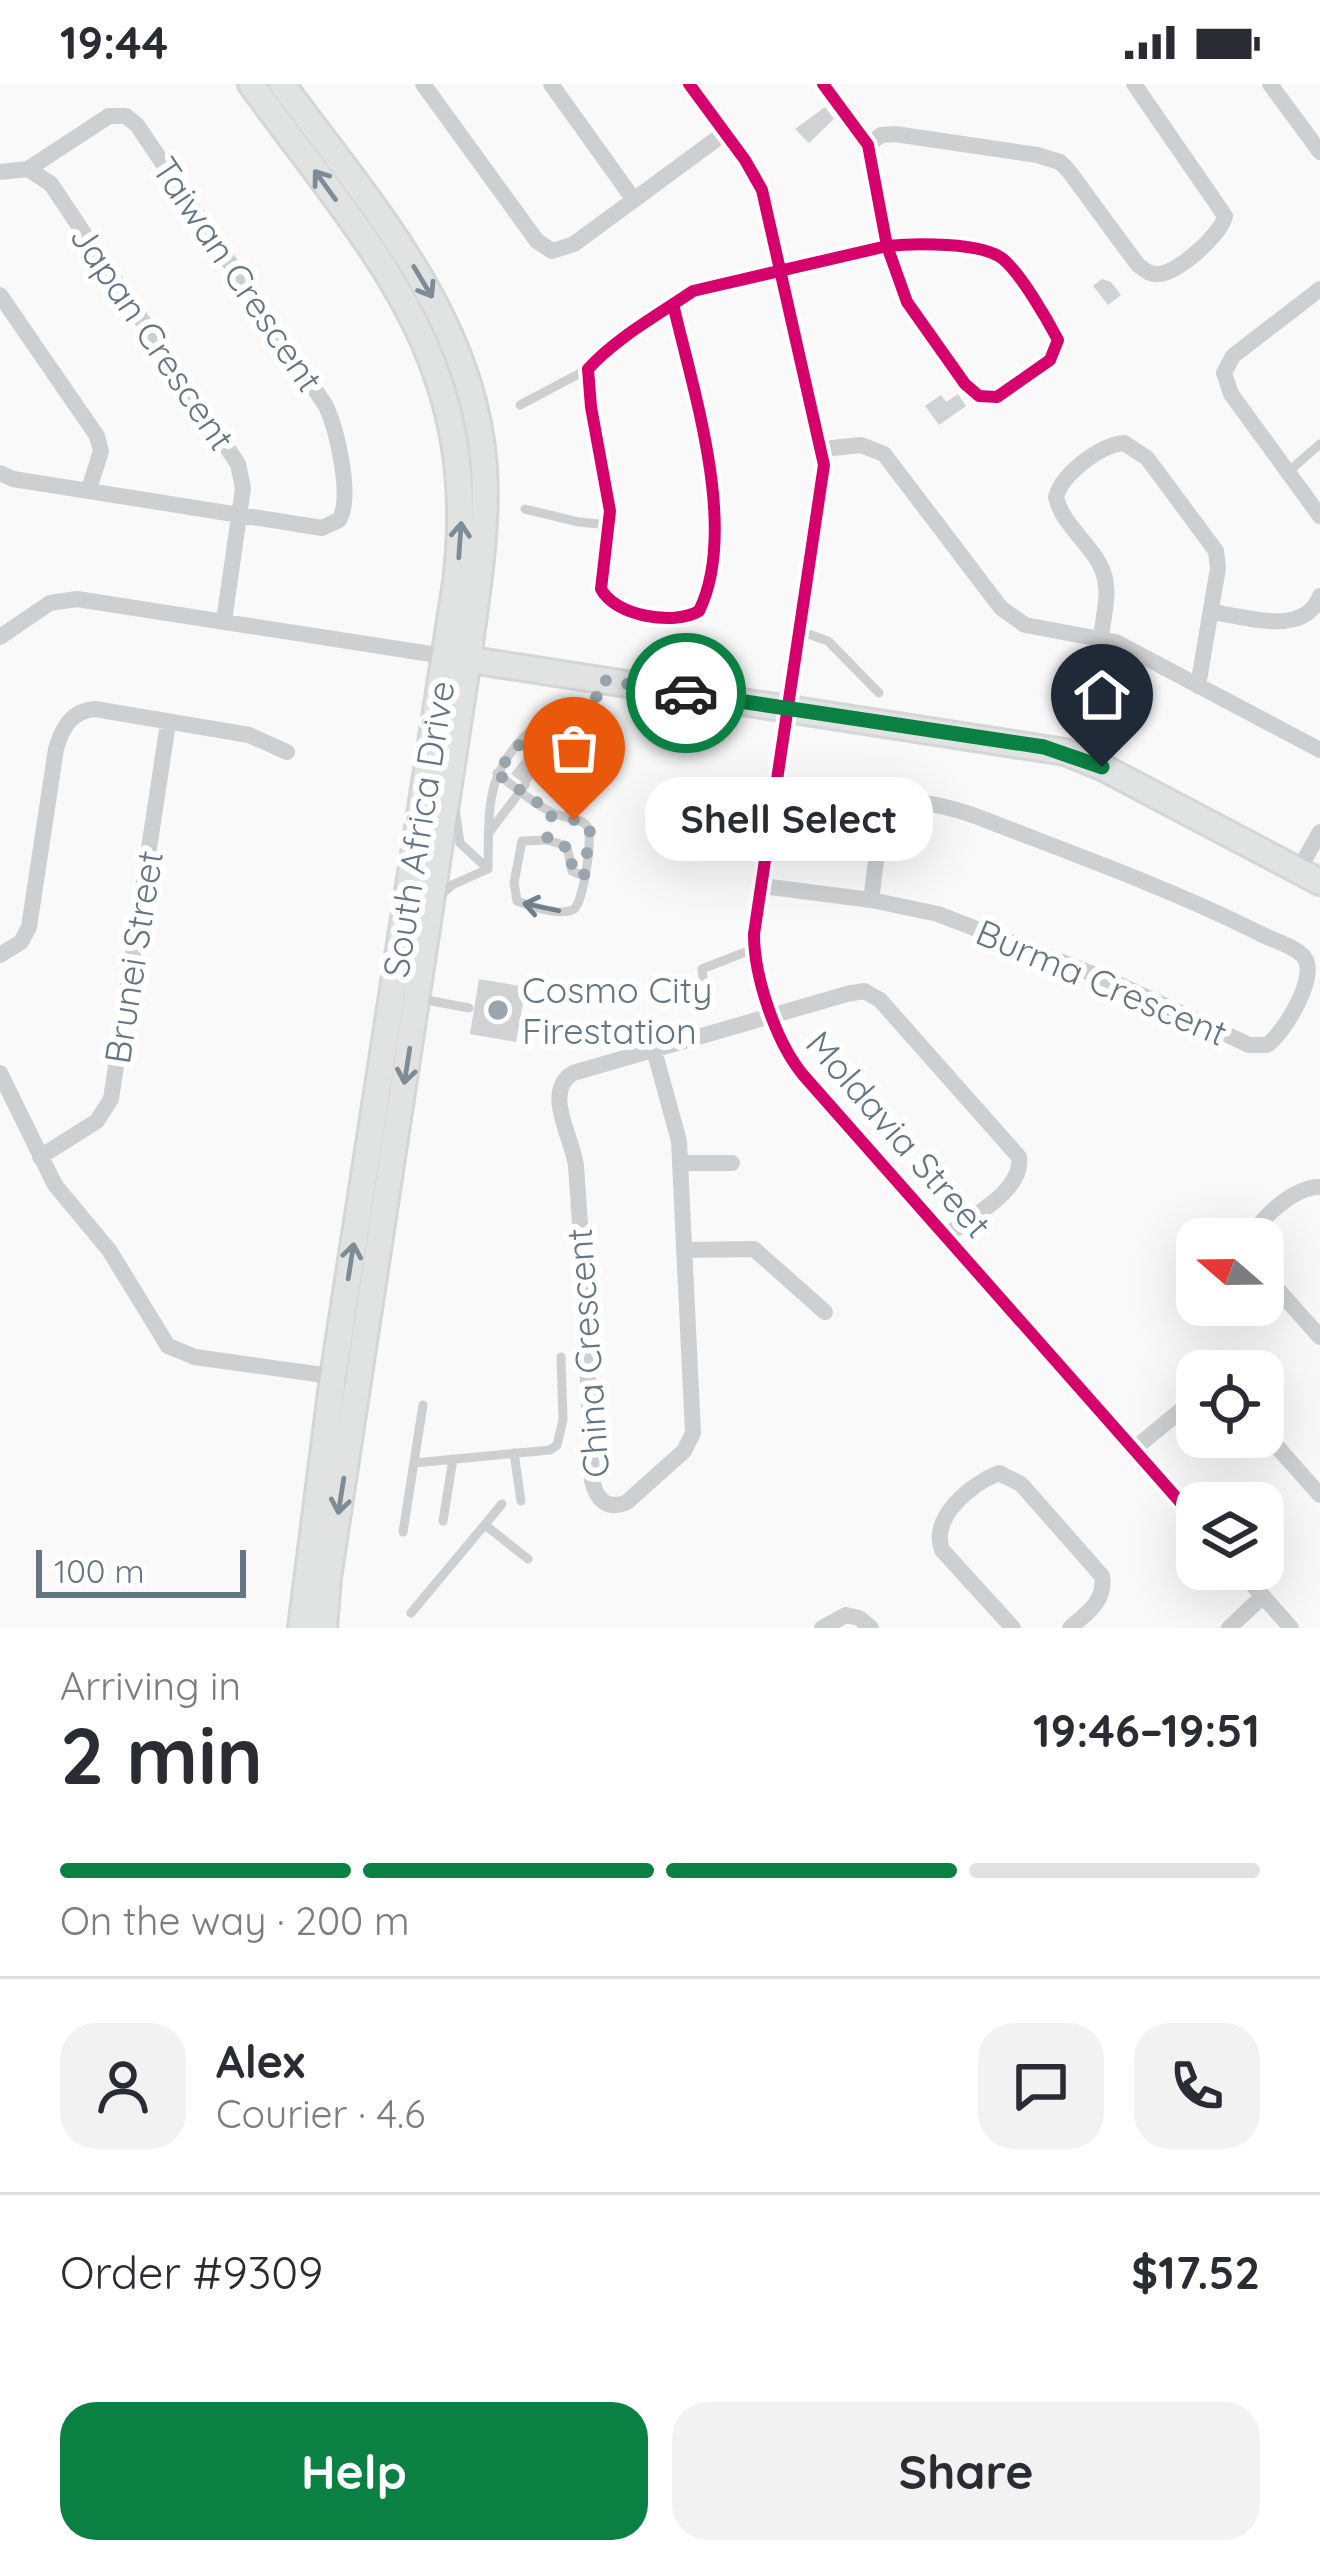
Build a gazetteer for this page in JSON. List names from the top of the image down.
{
  "streets": {
    "street": [
      "Taiwan Crescent",
      "Japan Crescent",
      "South Africa Drive",
      "Brunei Street",
      "Burma Crescent",
      "Moldavia Street",
      "China Crescent"
    ]
  },
  "crossings": [
    ["Taiwan Crescent", "Japan Crescent"],
    ["Burma Crescent", "Moldavia Street"],
    ["Moldavia Street", "China Crescent"]
  ],
  "places": ["Shell Select", "Cosmo City Firestation"],
  "scale_bar": "100 m",
  "north": "left",
  "page": {
    "status": "19:44",
    "bubble": "Shell Select",
    "scale": "100 m",
    "heading": ["2 min", "Arriving in", "19:46–19:51"],
    "panel": [
      "Alex",
      "Courier · 4.6",
      "Order #9309",
      "$17.52"
    ],
    "bar": "On the way · 200 m",
    "buttons": ["Help", "Share"]
  }
}
